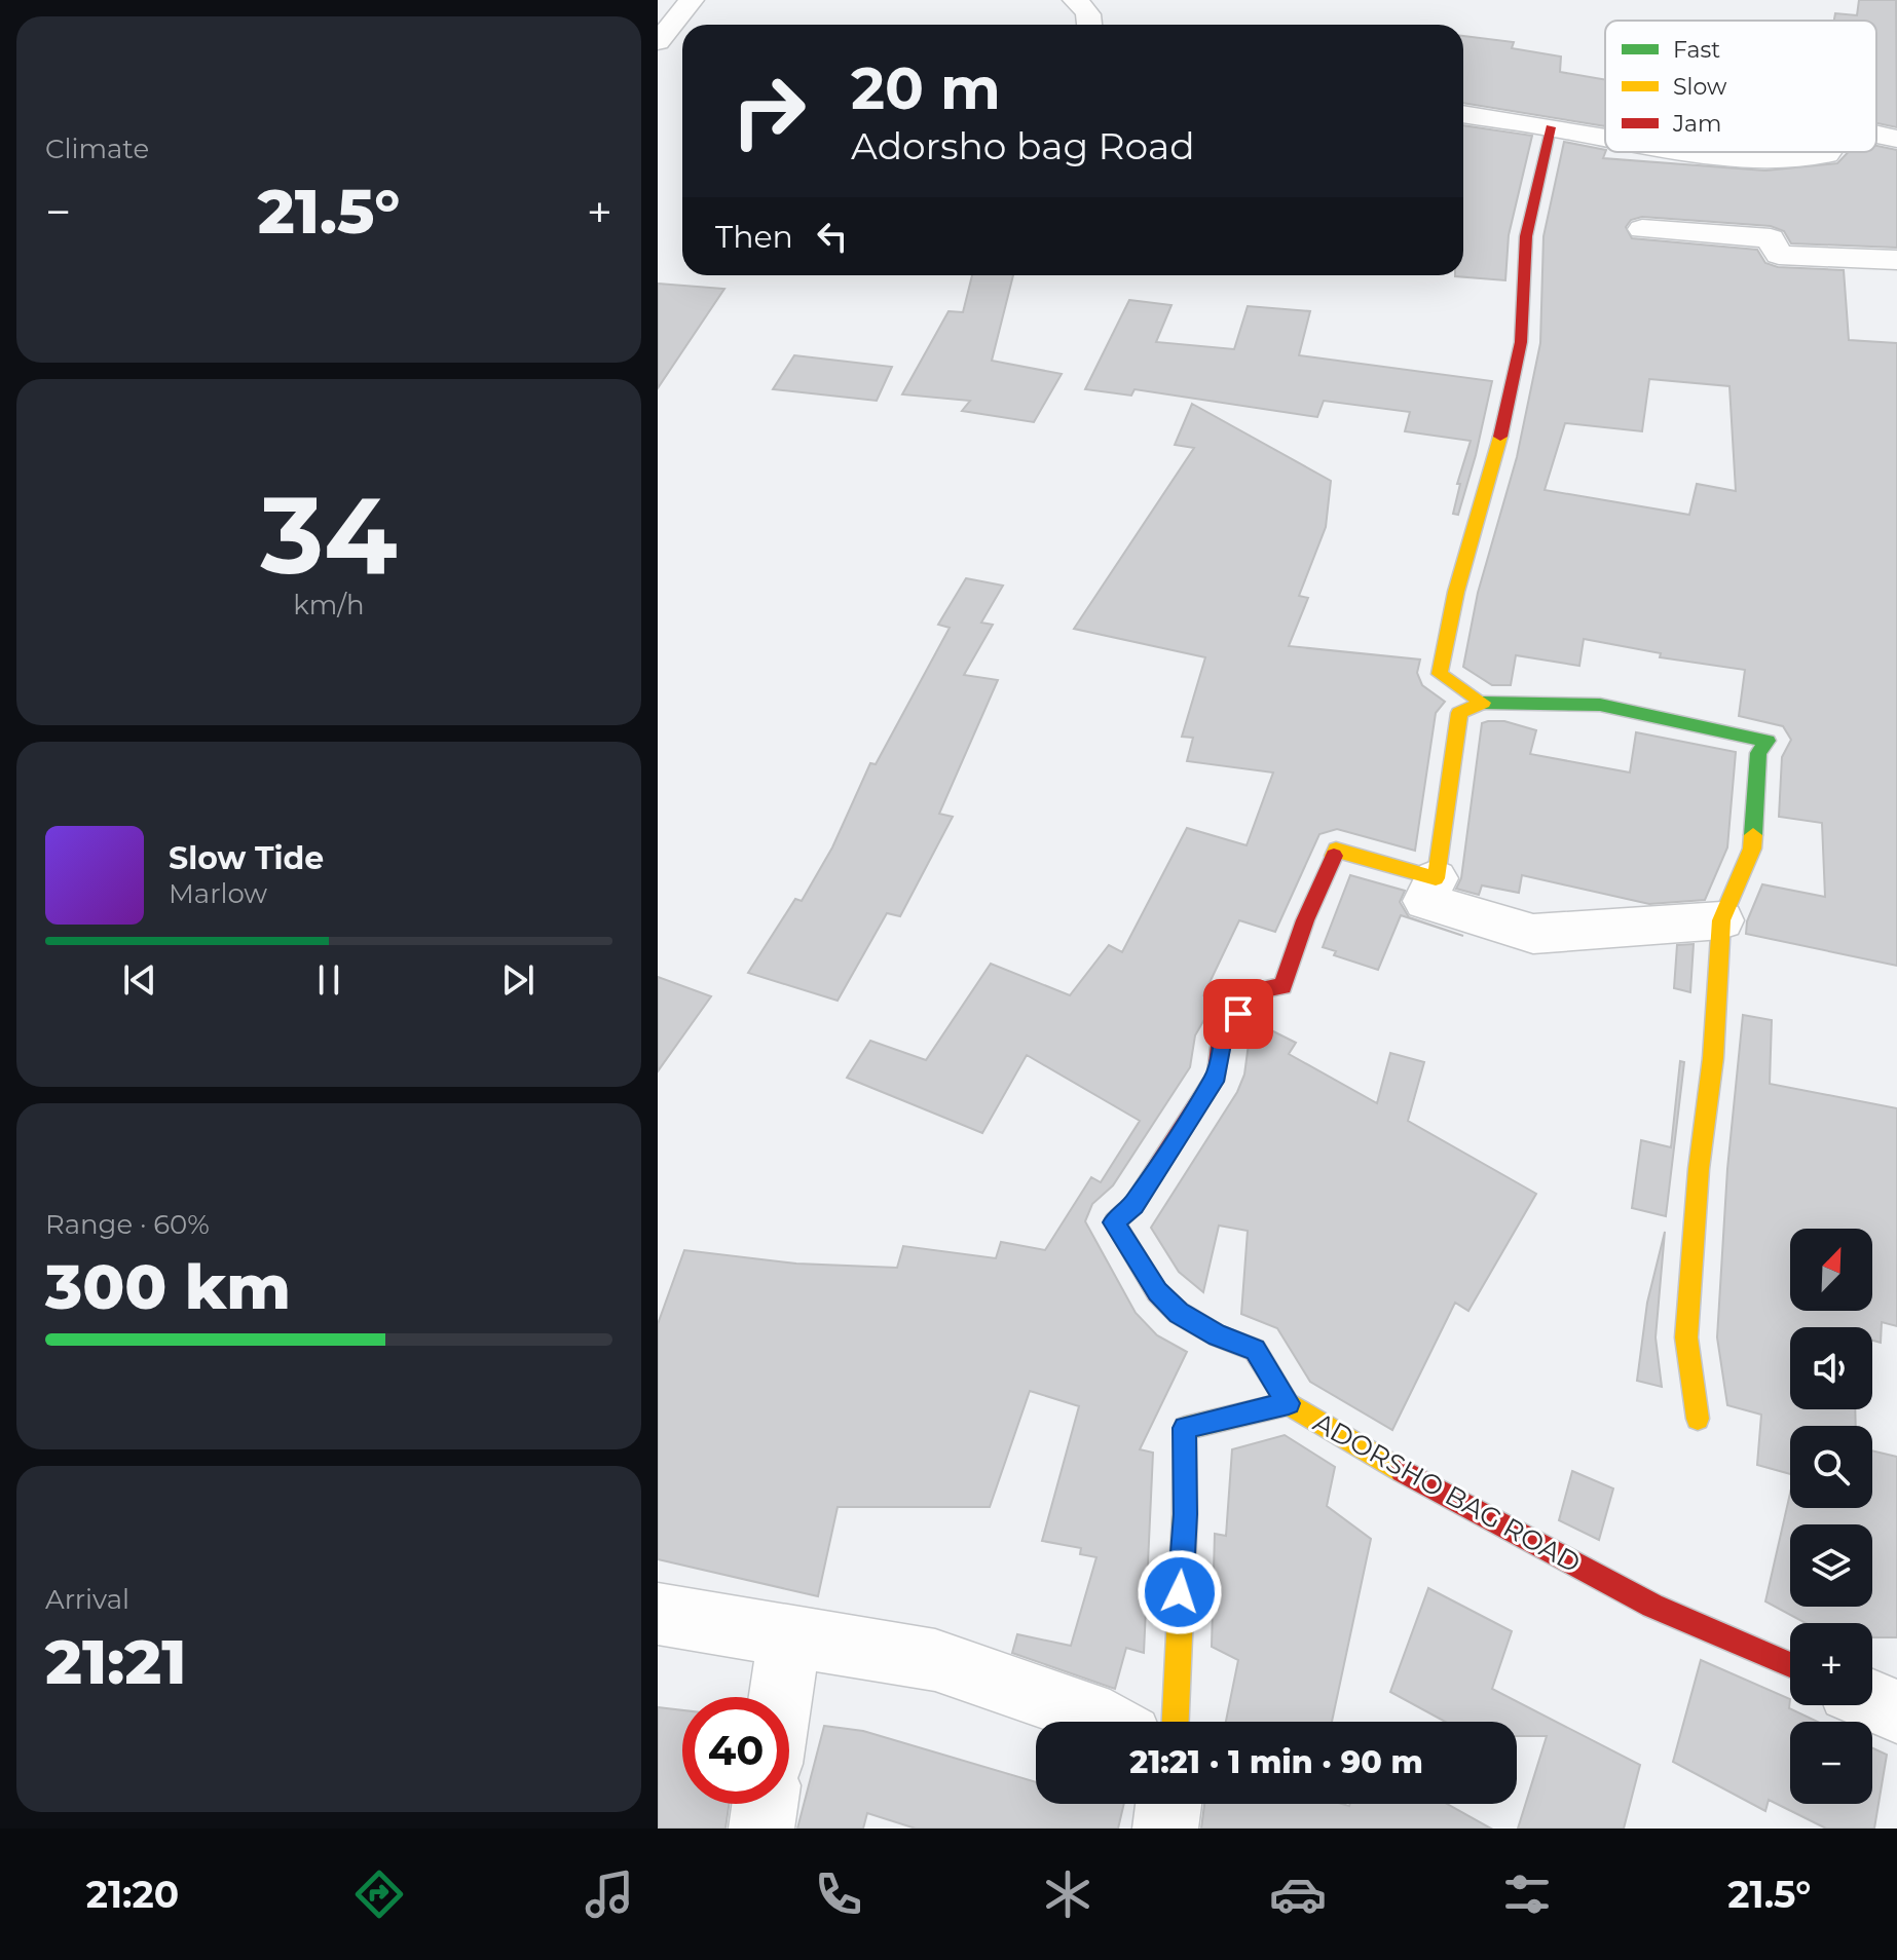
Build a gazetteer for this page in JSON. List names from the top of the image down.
{
  "streets": {
    "street": ["ADORSHO BAG ROAD"]
  },
  "legend": ["Fast", "Slow", "Jam"],
  "north": "top right",
  "page": {
    "tile": [
      "Climate",
      ["34", "km/h"],
      ["Range · 60%", "300 km"],
      ["Arrival", "21:21"]
    ],
    "turn": ["20 m", "Adorsho bag Road"],
    "heat": ["−", "21.5°", "+"],
    "then": "Then",
    "song": ["Slow Tide", "Marlow"],
    "map_buttons": ["+", "−"],
    "limit": "40",
    "trip": "21:21 · 1 min · 90 m",
    "tabs": ["21:20", "21.5°"]
  }
}
